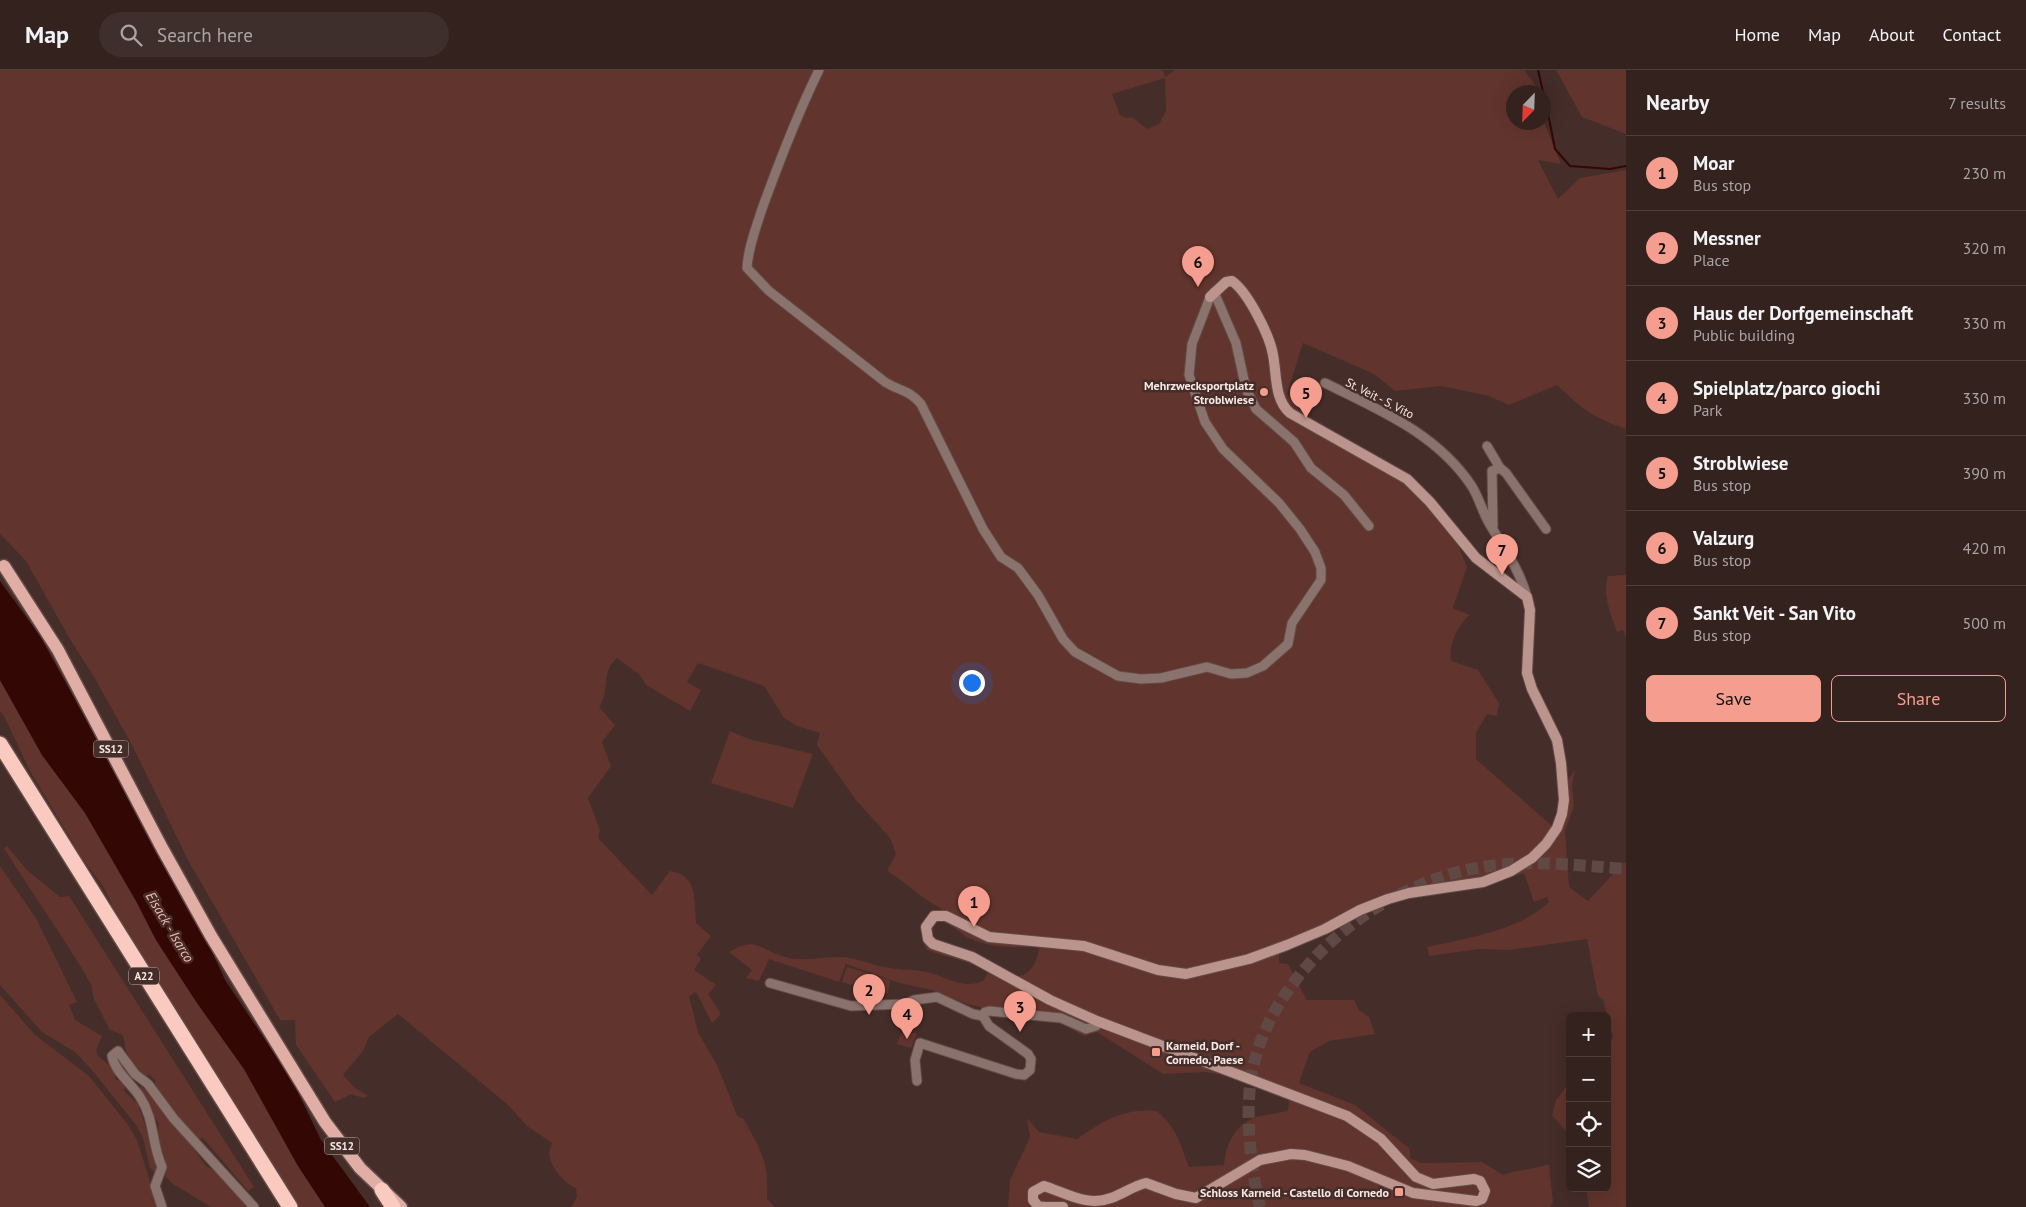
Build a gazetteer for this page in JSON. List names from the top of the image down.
{
  "streets": {
    "highway": ["A22"],
    "main road": ["SS12"],
    "street": ["St. Veit - S. Vito"]
  },
  "water": ["Eisack - Isarco"],
  "places": {
    "other": ["Mehrzwecksportplatz Stroblwiese"],
    "transit": ["Karneid, Dorf - Cornedo, Paese", "Schloss Karneid - Castello di Cornedo"]
  },
  "north": "bottom left",
  "page": {
    "header": "Map",
    "search": "Search here",
    "nav": [
      "Home",
      "Map",
      "About",
      "Contact"
    ],
    "heading": ["Nearby", "7 results"],
    "list": [
      {
        "mark": "1",
        "name": "Moar",
        "note": "Bus stop",
        "value": "230 m"
      },
      {
        "mark": "2",
        "name": "Messner",
        "note": "Place",
        "value": "320 m"
      },
      {
        "mark": "3",
        "name": "Haus der Dorfgemeinschaft",
        "note": "Public building",
        "value": "330 m"
      },
      {
        "mark": "4",
        "name": "Spielplatz/parco giochi",
        "note": "Park",
        "value": "330 m"
      },
      {
        "mark": "5",
        "name": "Stroblwiese",
        "note": "Bus stop",
        "value": "390 m"
      },
      {
        "mark": "6",
        "name": "Valzurg",
        "note": "Bus stop",
        "value": "420 m"
      },
      {
        "mark": "7",
        "name": "Sankt Veit - San Vito",
        "note": "Bus stop",
        "value": "500 m"
      }
    ],
    "pins": [
      "6",
      "5",
      "7",
      "1",
      "2",
      "3",
      "4"
    ],
    "buttons": ["Save", "Share"],
    "map_buttons": ["+", "−"]
  }
}
